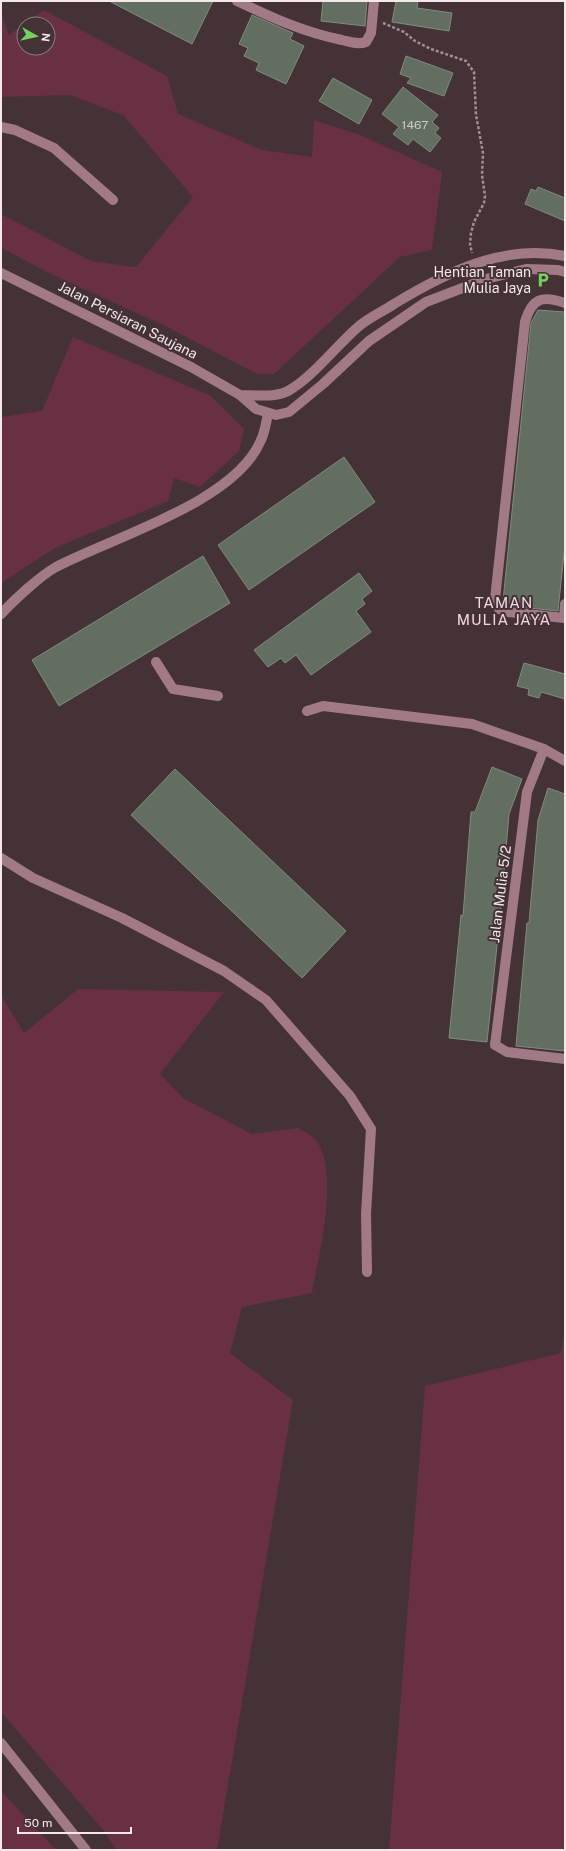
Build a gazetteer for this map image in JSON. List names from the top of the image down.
{
  "streets": {
    "street": ["Jalan Persiaran Saujana", "Jalan Mulia 5/2"]
  },
  "districts": ["TAMAN MULIA JAYA"],
  "places": {
    "parking": ["Hentian Taman Mulia Jaya"]
  },
  "house_numbers": ["1467"],
  "scale_bar": "50 m",
  "north": "right"
}
